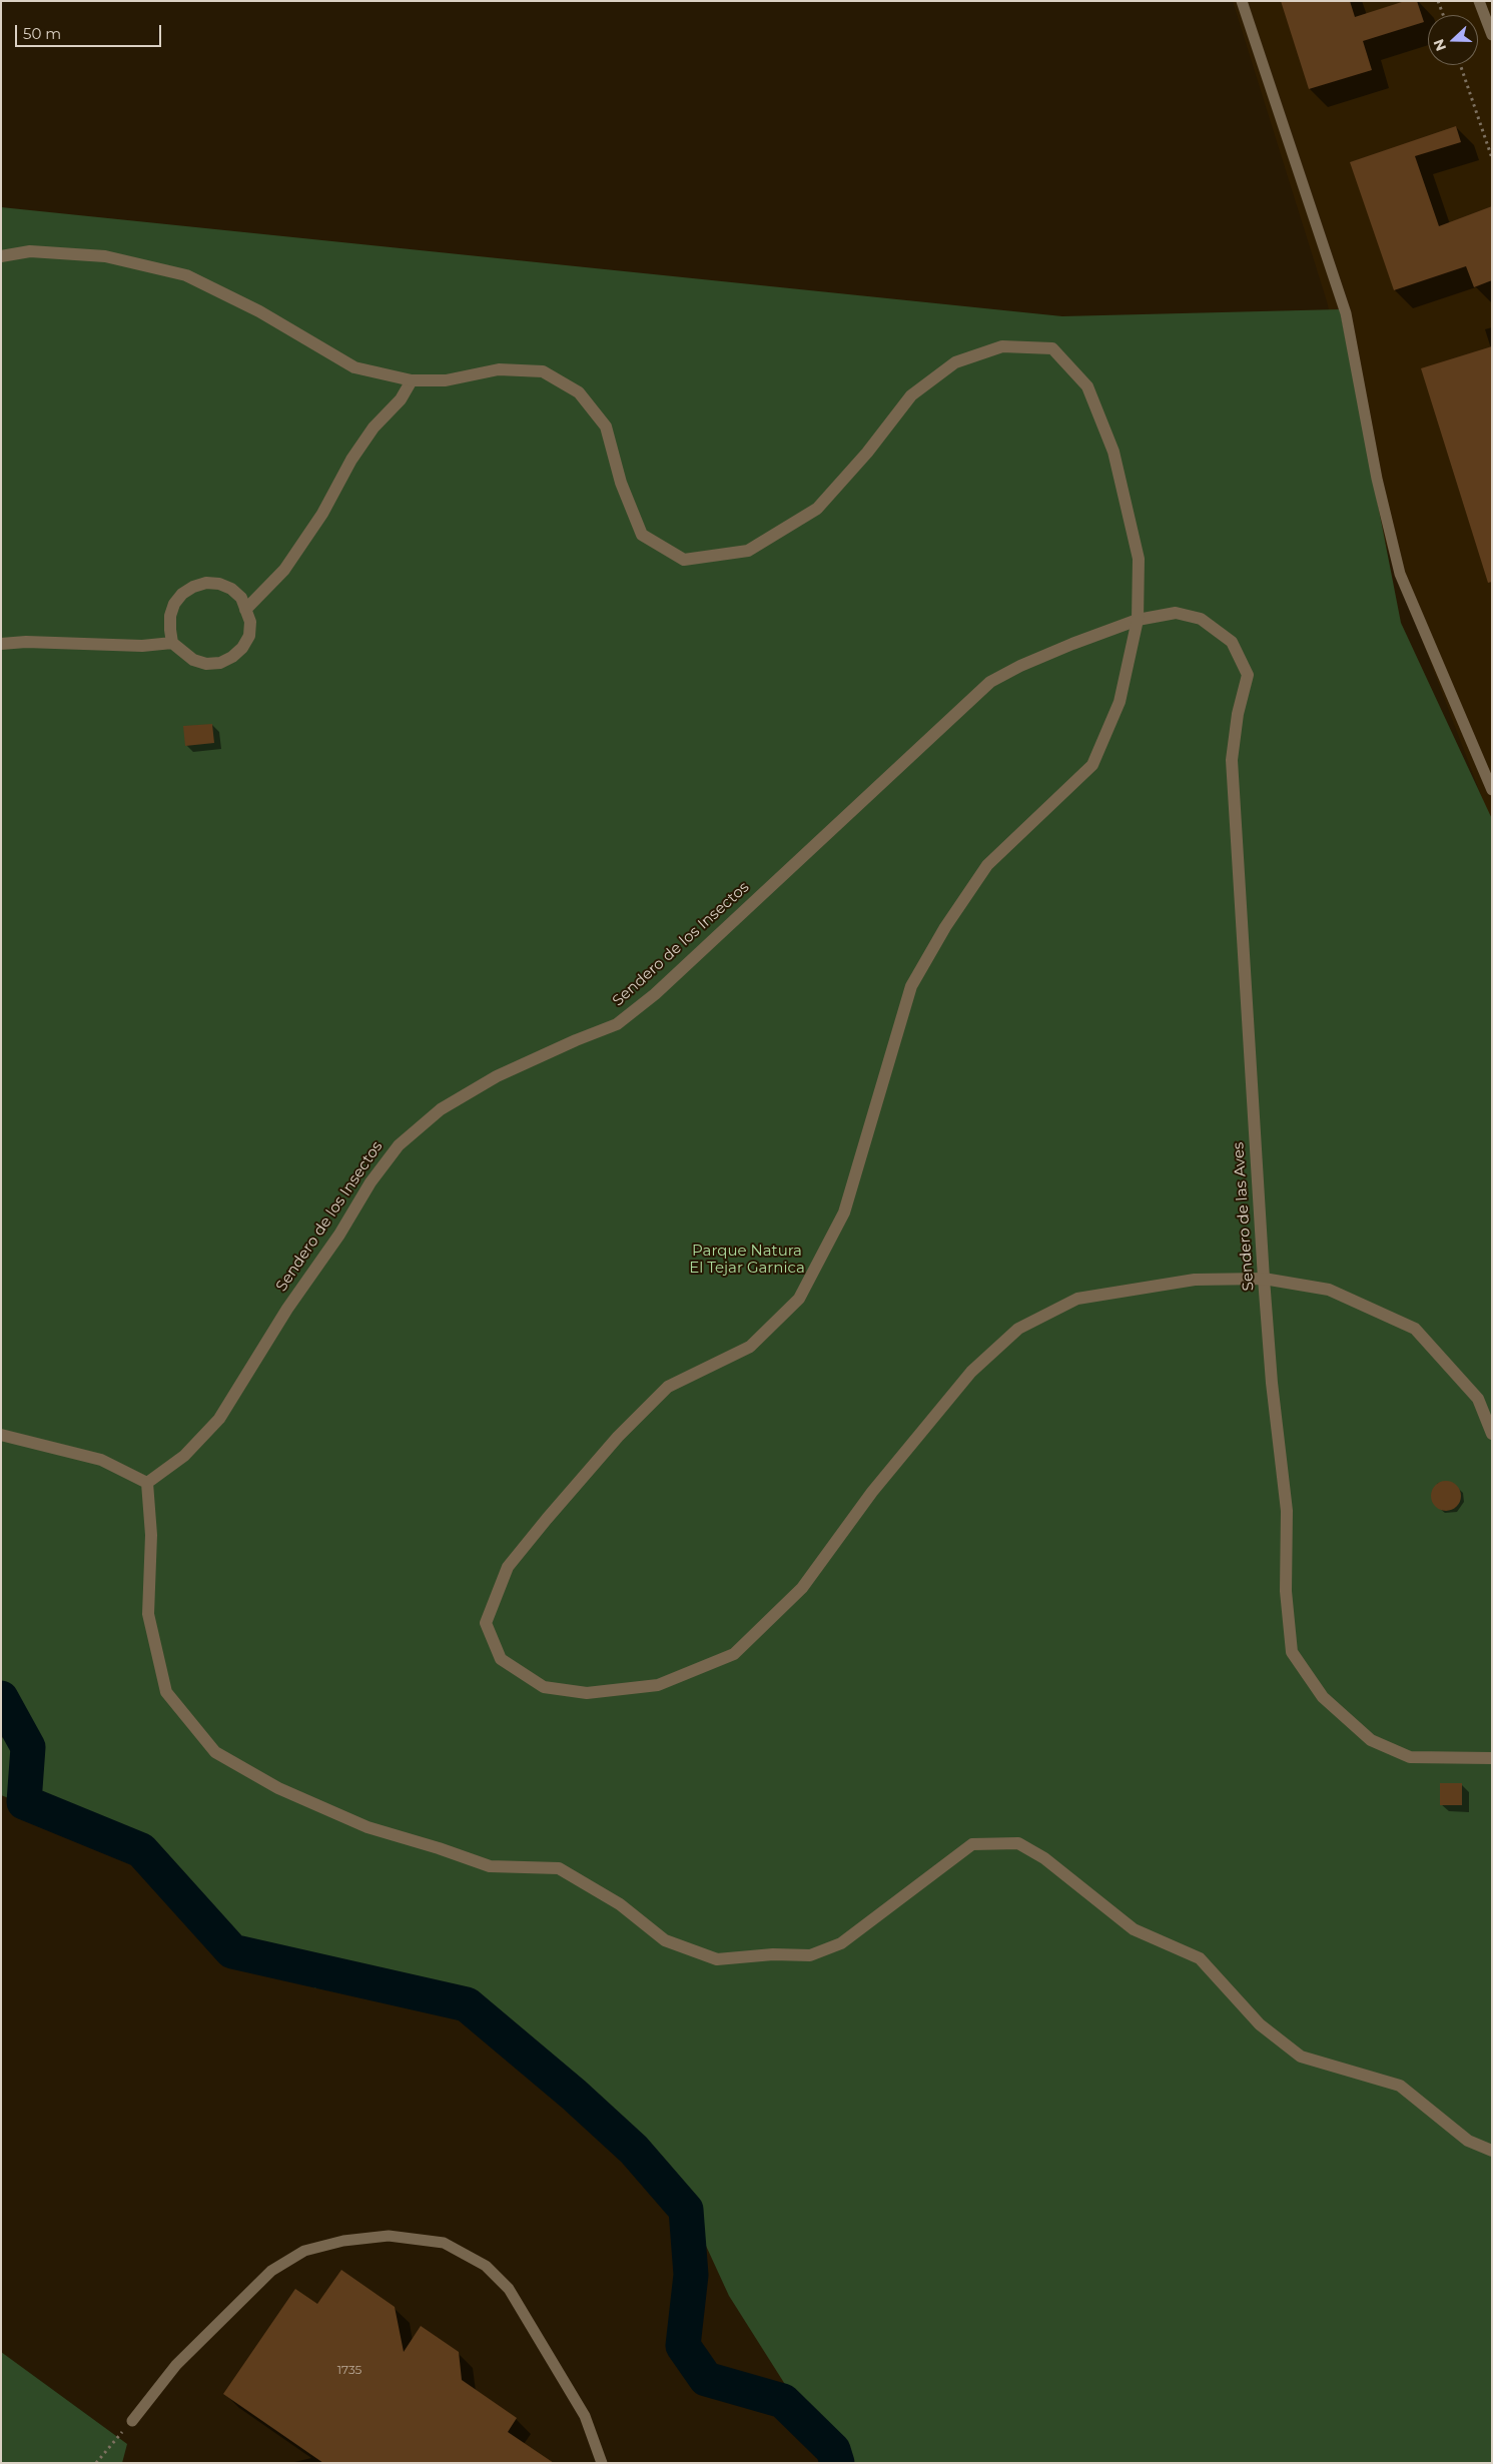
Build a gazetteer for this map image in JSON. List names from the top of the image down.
{
  "streets": {
    "street": ["Sendero de los Insectos", "Sendero de las Aves"]
  },
  "crossings": [
    ["Sendero de los Insectos", "Sendero de las Aves"]
  ],
  "parks": ["Parque Natura El Tejar Garnica"],
  "house_numbers": ["1735"],
  "scale_bar": "50 m",
  "north": "left"
}
